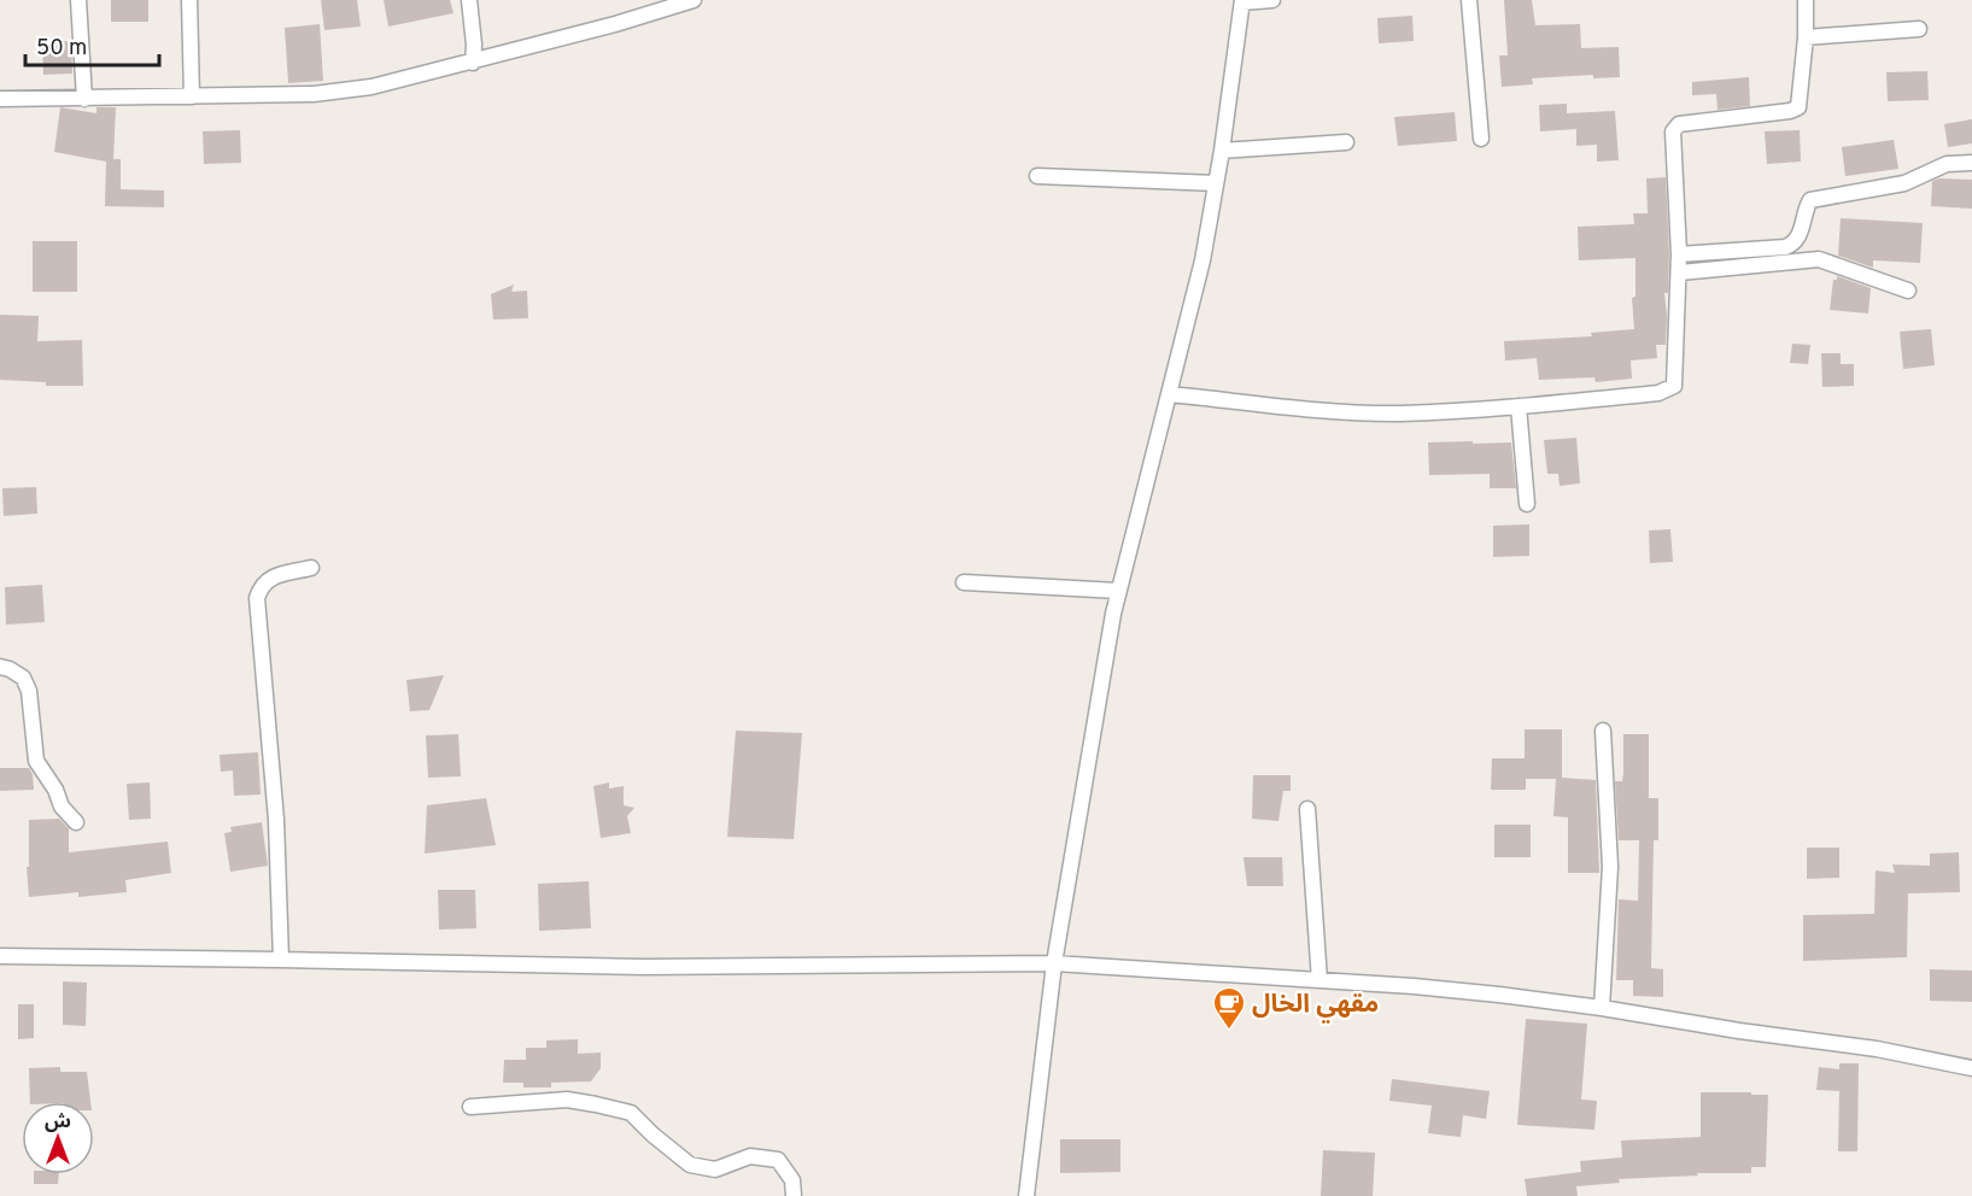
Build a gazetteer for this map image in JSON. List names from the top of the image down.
{
  "places": {
    "cafe": ["مقهي الخال"]
  },
  "scale_bar": "50 m",
  "north": "top"
}
